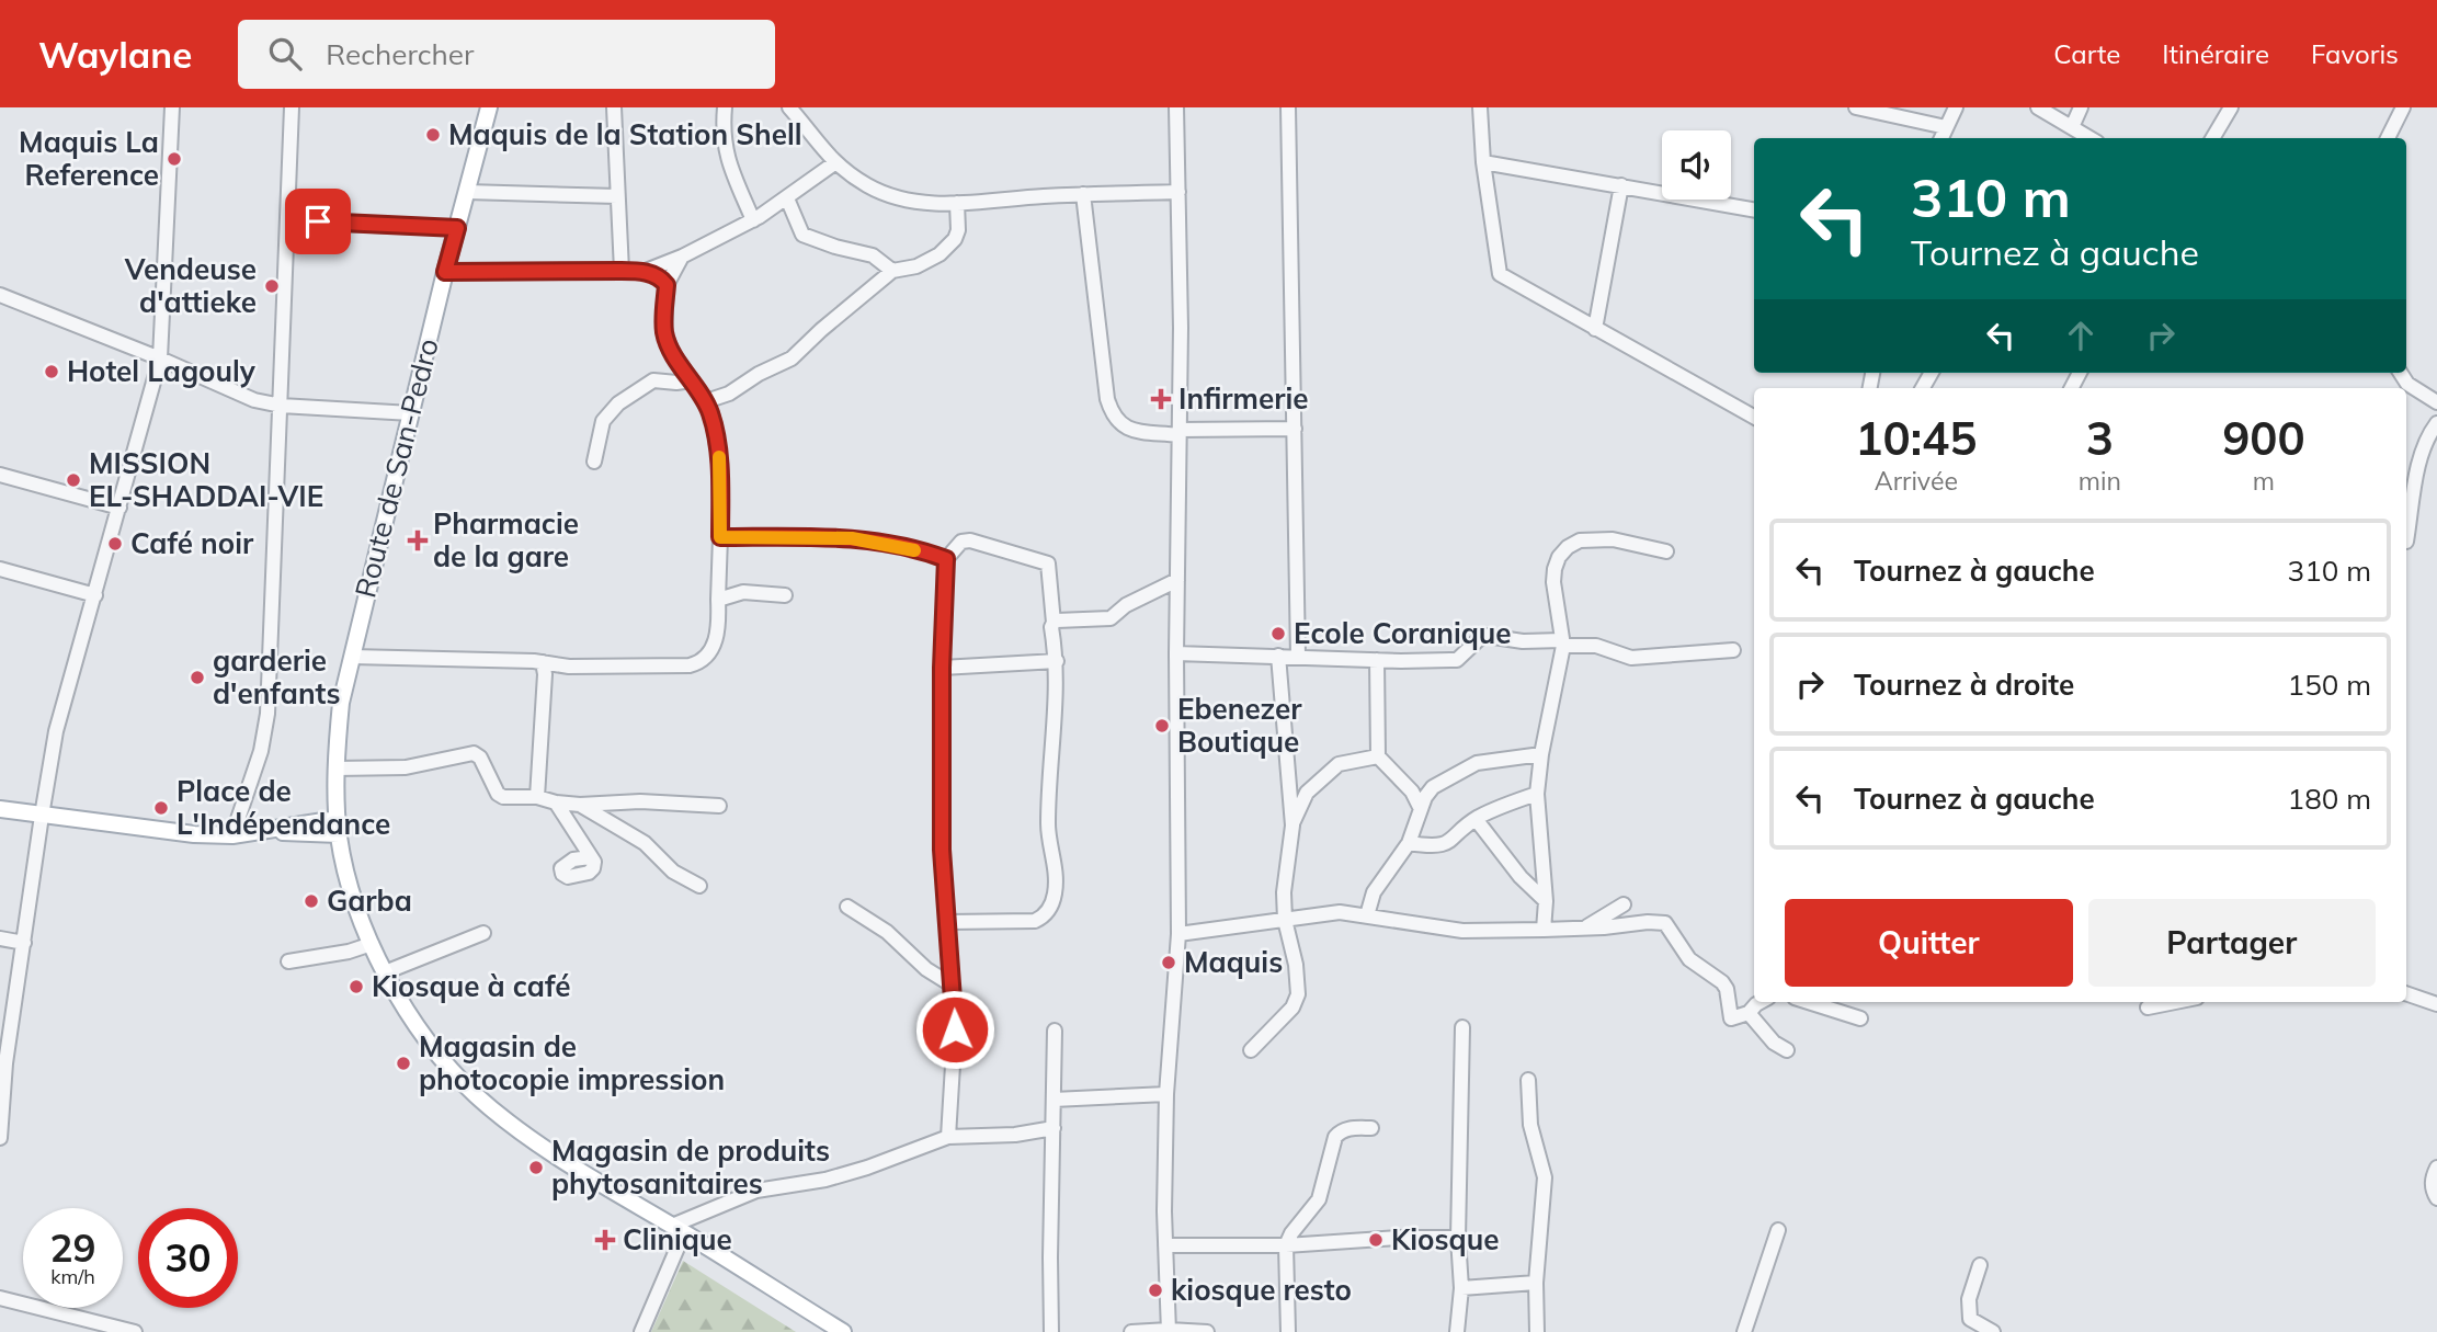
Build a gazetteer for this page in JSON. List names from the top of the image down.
{
  "streets": {
    "main road": ["Route de San-Pedro"]
  },
  "places": {
    "other": [
      "Maquis de la Station Shell",
      "Maquis La Reference",
      "Vendeuse d'attieke",
      "Hotel Lagouly",
      "MISSION EL-SHADDAI-VIE",
      "Café noir",
      "Ecole Coranique",
      "garderie d'enfants",
      "Ebenezer Boutique",
      "Place de L'Indépendance",
      "Garba",
      "Maquis",
      "Kiosque à café",
      "Magasin de photocopie impression",
      "Magasin de produits phytosanitaires",
      "Kiosque",
      "kiosque resto"
    ],
    "health": ["Infirmerie", "Pharmacie de la gare", "Clinique"]
  },
  "page": {
    "header": "Waylane",
    "search": "Rechercher",
    "nav": ["Carte", "Itinéraire", "Favoris"],
    "turn": ["310 m", "Tournez à gauche"],
    "eta": [
      "10:45",
      "Arrivée",
      "3",
      "min",
      "900",
      "m"
    ],
    "list": [
      {
        "name": "Tournez à gauche",
        "value": "310 m"
      },
      {
        "name": "Tournez à droite",
        "value": "150 m"
      },
      {
        "name": "Tournez à gauche",
        "value": "180 m"
      }
    ],
    "buttons": ["Quitter", "Partager"],
    "speed": "29 km/h",
    "limit": "30"
  }
}
